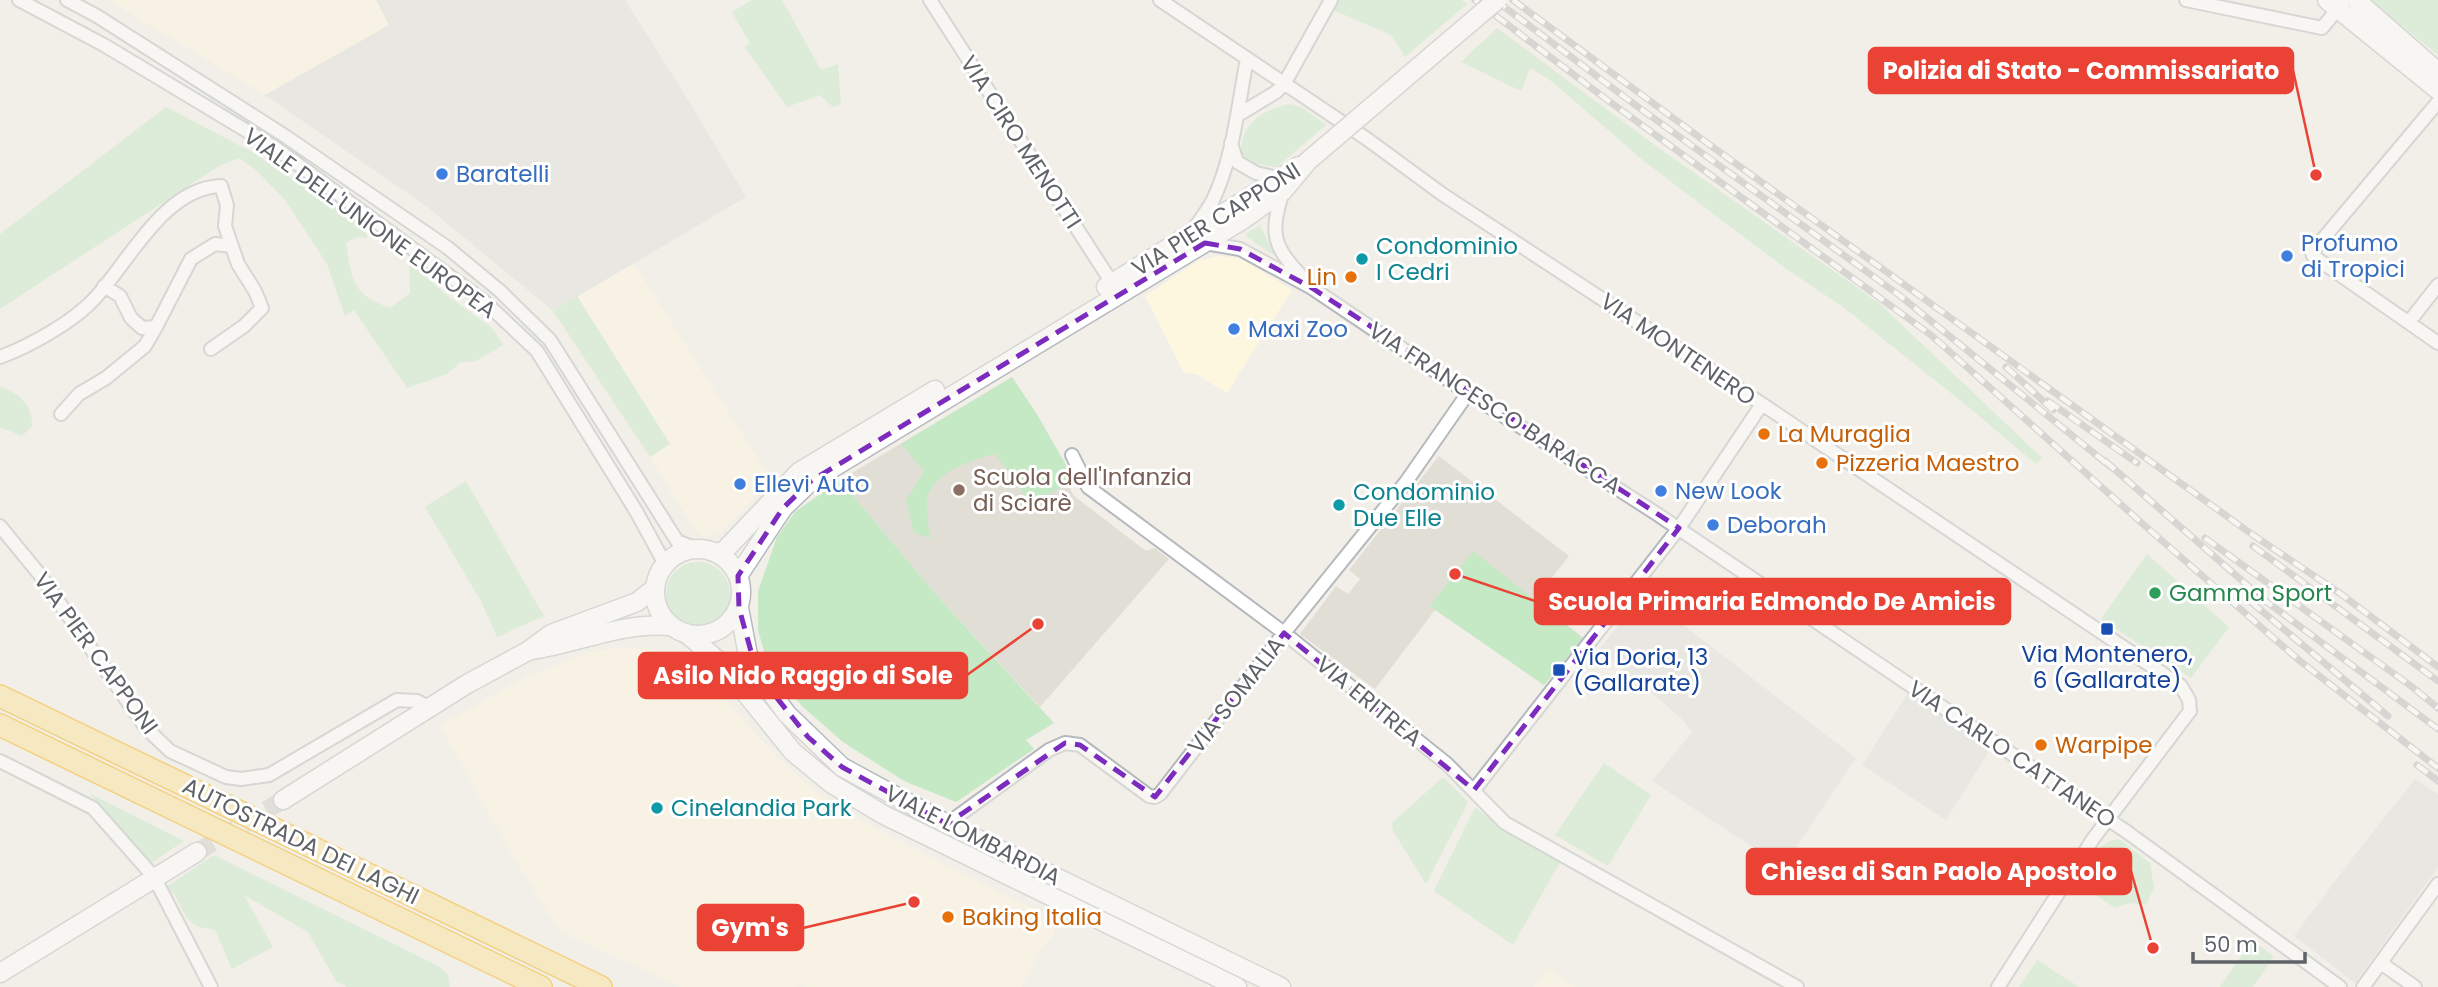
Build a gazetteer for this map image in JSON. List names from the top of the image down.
{
  "streets": {
    "highway": ["AUTOSTRADA DEI LAGHI"],
    "main road": ["VIA PIER CAPPONI", "VIALE LOMBARDIA"],
    "street": [
      "VIA CIRO MENOTTI",
      "VIALE DELL'UNIONE EUROPEA",
      "VIA MONTENERO",
      "VIA FRANCESCO BARACCA",
      "VIA SOMALIA",
      "VIA ERITREA",
      "VIA CARLO CATTANEO"
    ]
  },
  "crossings": [
    ["VIA CIRO MENOTTI", "VIA PIER CAPPONI"],
    ["VIA PIER CAPPONI", "VIALE DELL'UNIONE EUROPEA"],
    ["VIA PIER CAPPONI", "VIA FRANCESCO BARACCA"],
    ["VIA PIER CAPPONI", "VIALE LOMBARDIA"],
    ["VIALE DELL'UNIONE EUROPEA", "VIALE LOMBARDIA"],
    ["VIA MONTENERO", "VIA CARLO CATTANEO"],
    ["VIA FRANCESCO BARACCA", "VIA SOMALIA"],
    ["VIA FRANCESCO BARACCA", "VIA CARLO CATTANEO"],
    ["VIA SOMALIA", "VIA ERITREA"],
    ["VIA SOMALIA", "VIALE LOMBARDIA"]
  ],
  "places": {
    "other": [
      "Baratelli",
      "Polizia di Stato - Commissariato",
      "Profumo di Tropici",
      "Condominio I Cedri",
      "Lin",
      "Maxi Zoo",
      "La Muraglia",
      "Pizzeria Maestro",
      "Ellevi Auto",
      "Scuola dell'Infanzia di Sciarè",
      "New Look",
      "Condominio Due Elle",
      "Deborah",
      "Scuola Primaria Edmondo De Amicis",
      "Gamma Sport",
      "Asilo Nido Raggio di Sole",
      "Warpipe",
      "Cinelandia Park",
      "Gym's",
      "Baking Italia",
      "Chiesa di San Paolo Apostolo"
    ],
    "transit": ["Via Montenero, 6 (Gallarate)", "Via Doria, 13 (Gallarate)"]
  },
  "scale_bar": "50 m"
}
